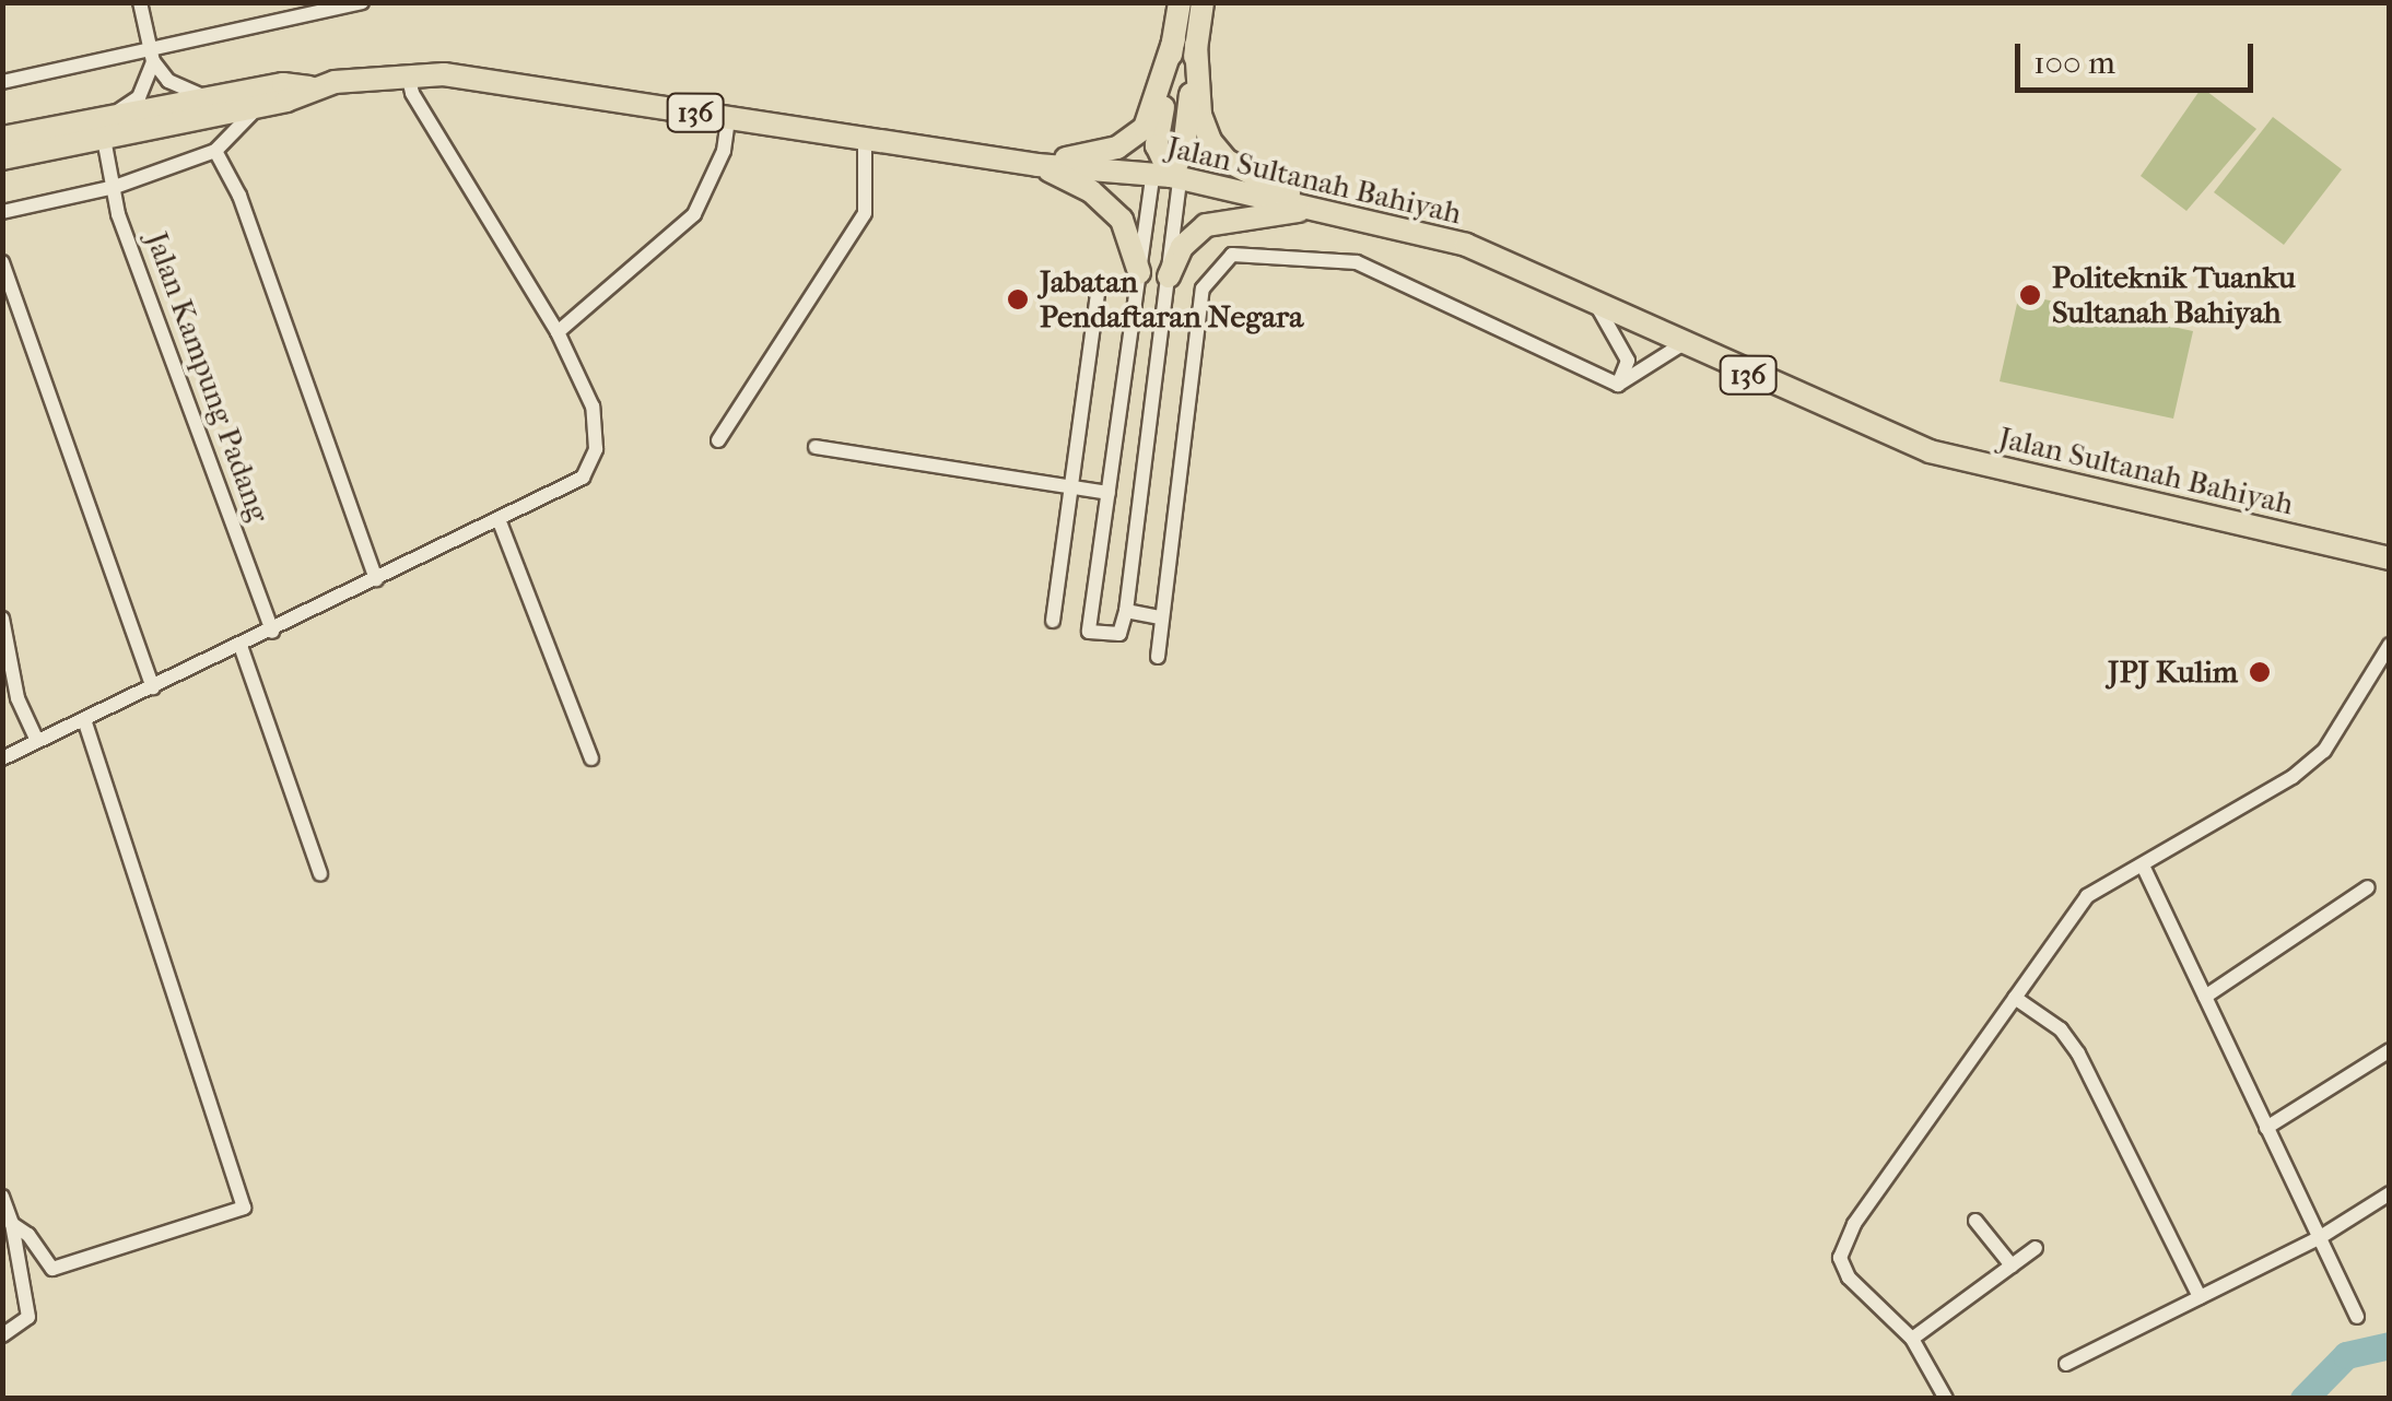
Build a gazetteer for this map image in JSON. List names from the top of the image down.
{
  "streets": {
    "main road": ["136", "Jalan Sultanah Bahiyah"],
    "street": ["Jalan Kampung Padang"]
  },
  "crossings": [
    ["Jalan Sultanah Bahiyah", "Jalan Kampung Padang"]
  ],
  "places": ["Politeknik Tuanku Sultanah Bahiyah", "Jabatan Pendaftaran Negara", "JPJ Kulim"],
  "scale_bar": "100 m"
}
